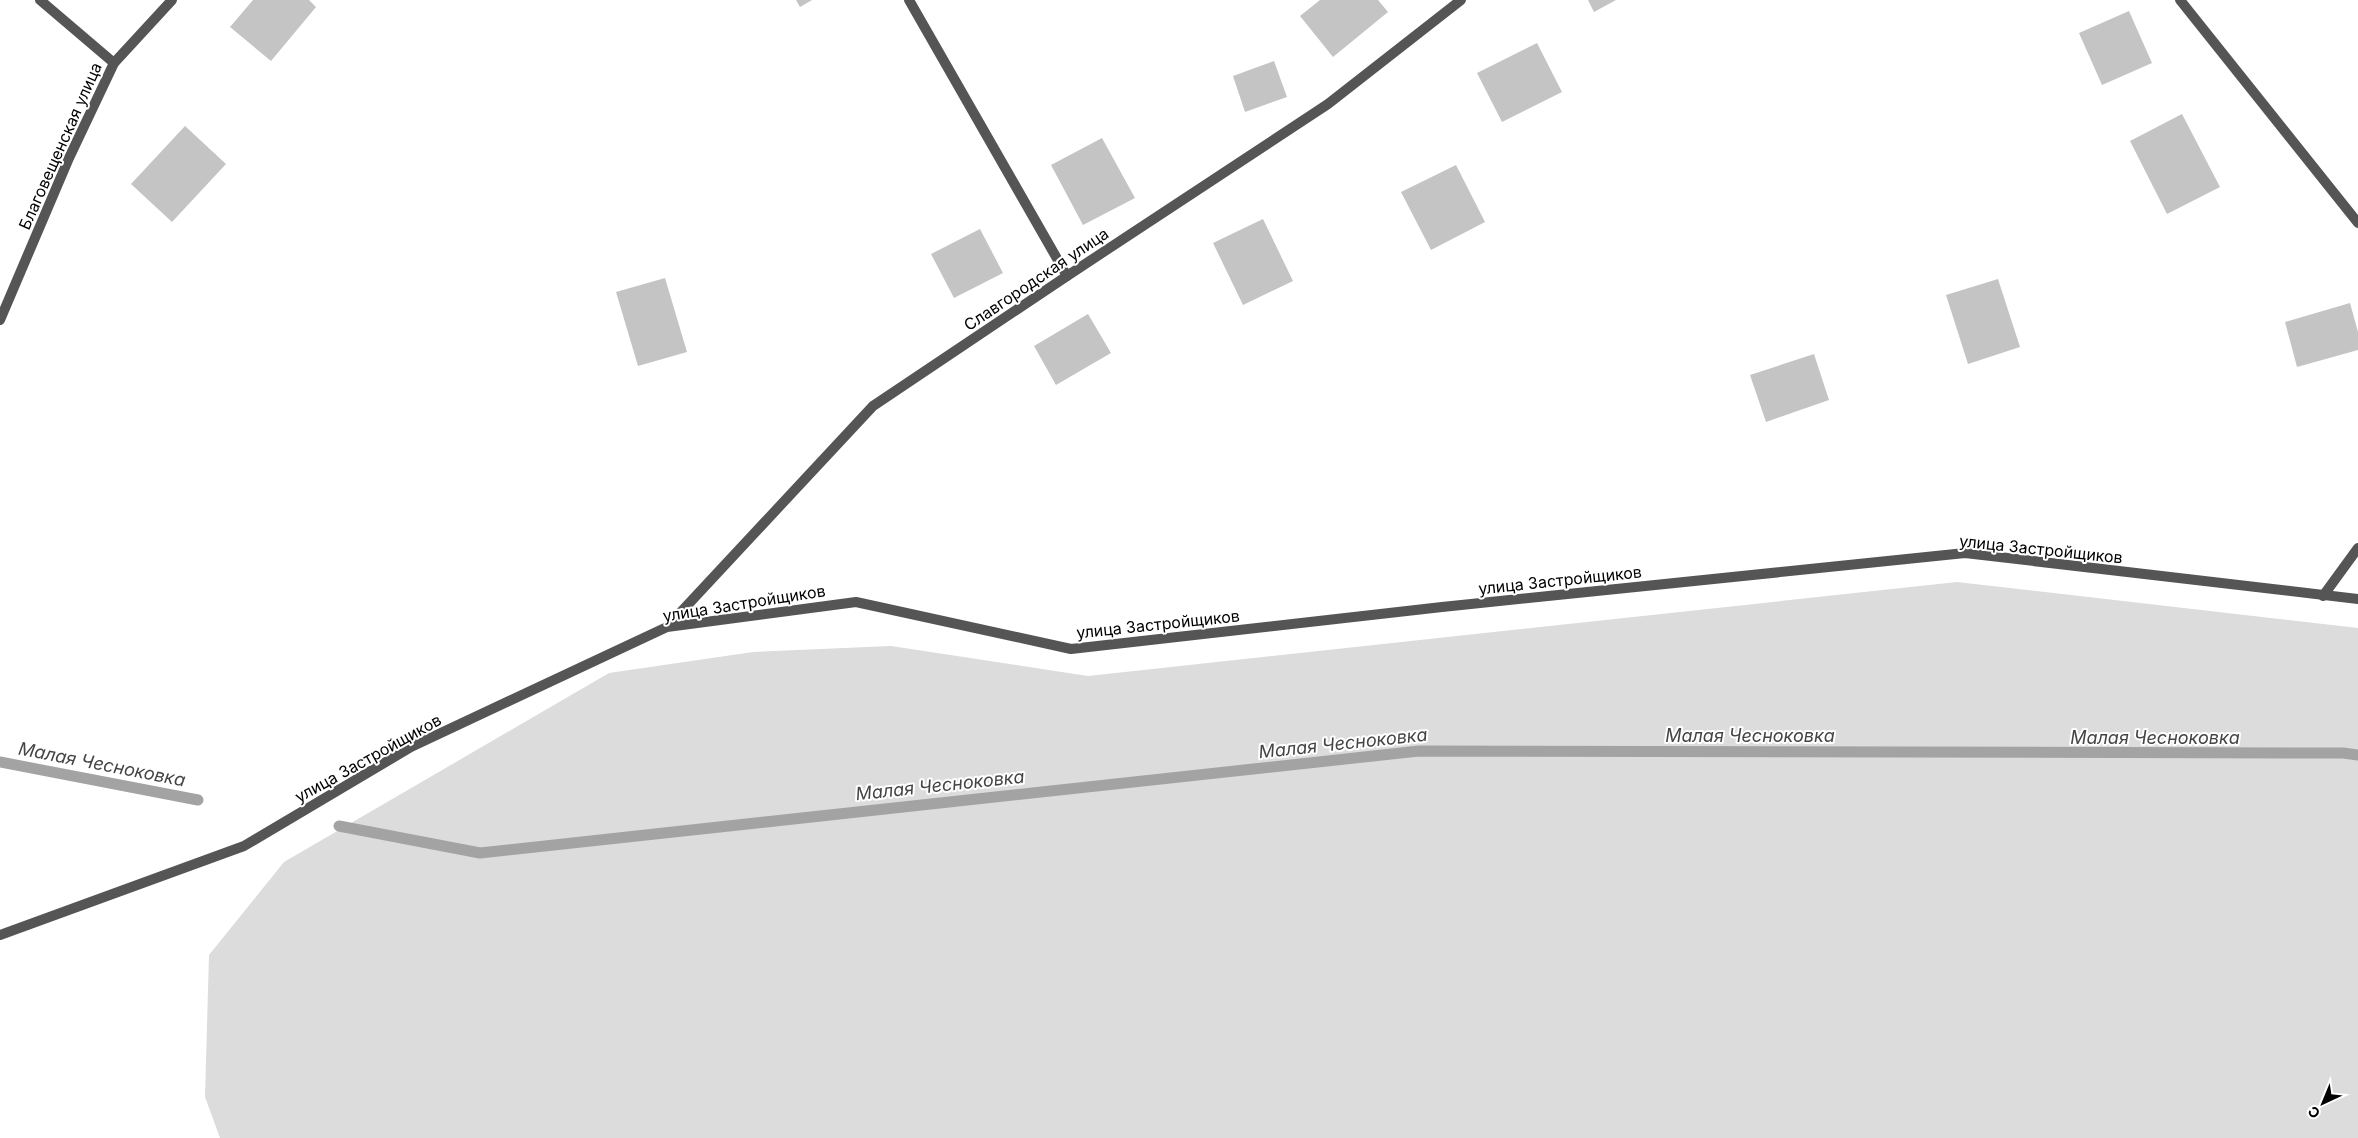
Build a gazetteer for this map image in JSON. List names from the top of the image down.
{
  "streets": {
    "street": ["Благовещенская улица", "Славгородская улица", "улица Застройщиков"]
  },
  "crossings": [
    ["Славгородская улица", "улица Застройщиков"]
  ],
  "water": ["Малая Чесноковка"],
  "north": "bottom left"
}
